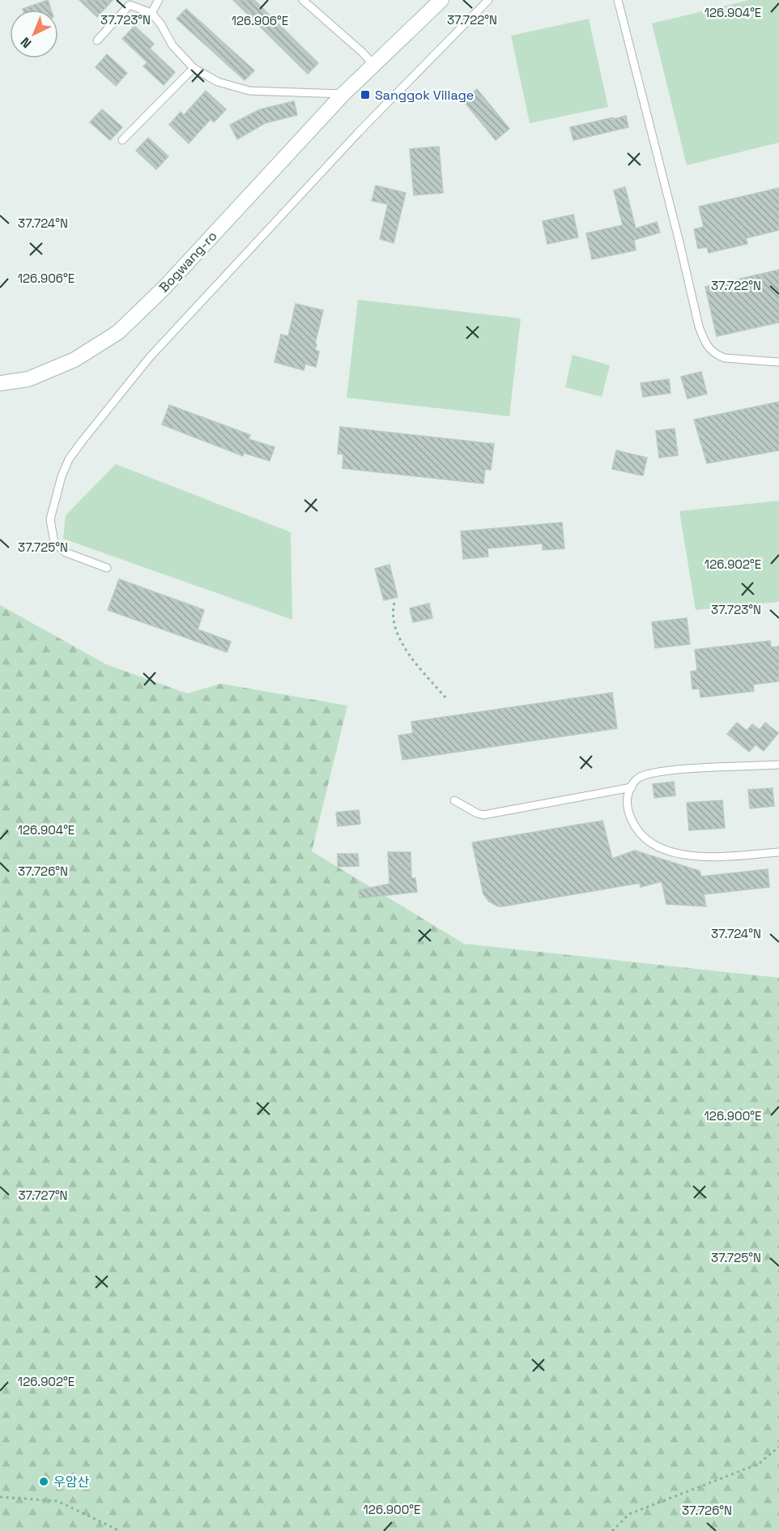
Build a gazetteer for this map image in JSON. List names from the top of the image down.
{
  "streets": {
    "main road": ["Bogwang-ro"]
  },
  "places": {
    "transit": ["Sanggok Village"],
    "other": ["우암산"]
  },
  "north": "bottom left",
  "coordinates": [
    "126.904°E",
    "37.723°N",
    "37.722°N",
    "126.906°E",
    "37.724°N",
    "37.725°N",
    "126.902°E",
    "37.726°N",
    "126.900°E",
    "37.727°N"
  ]
}
